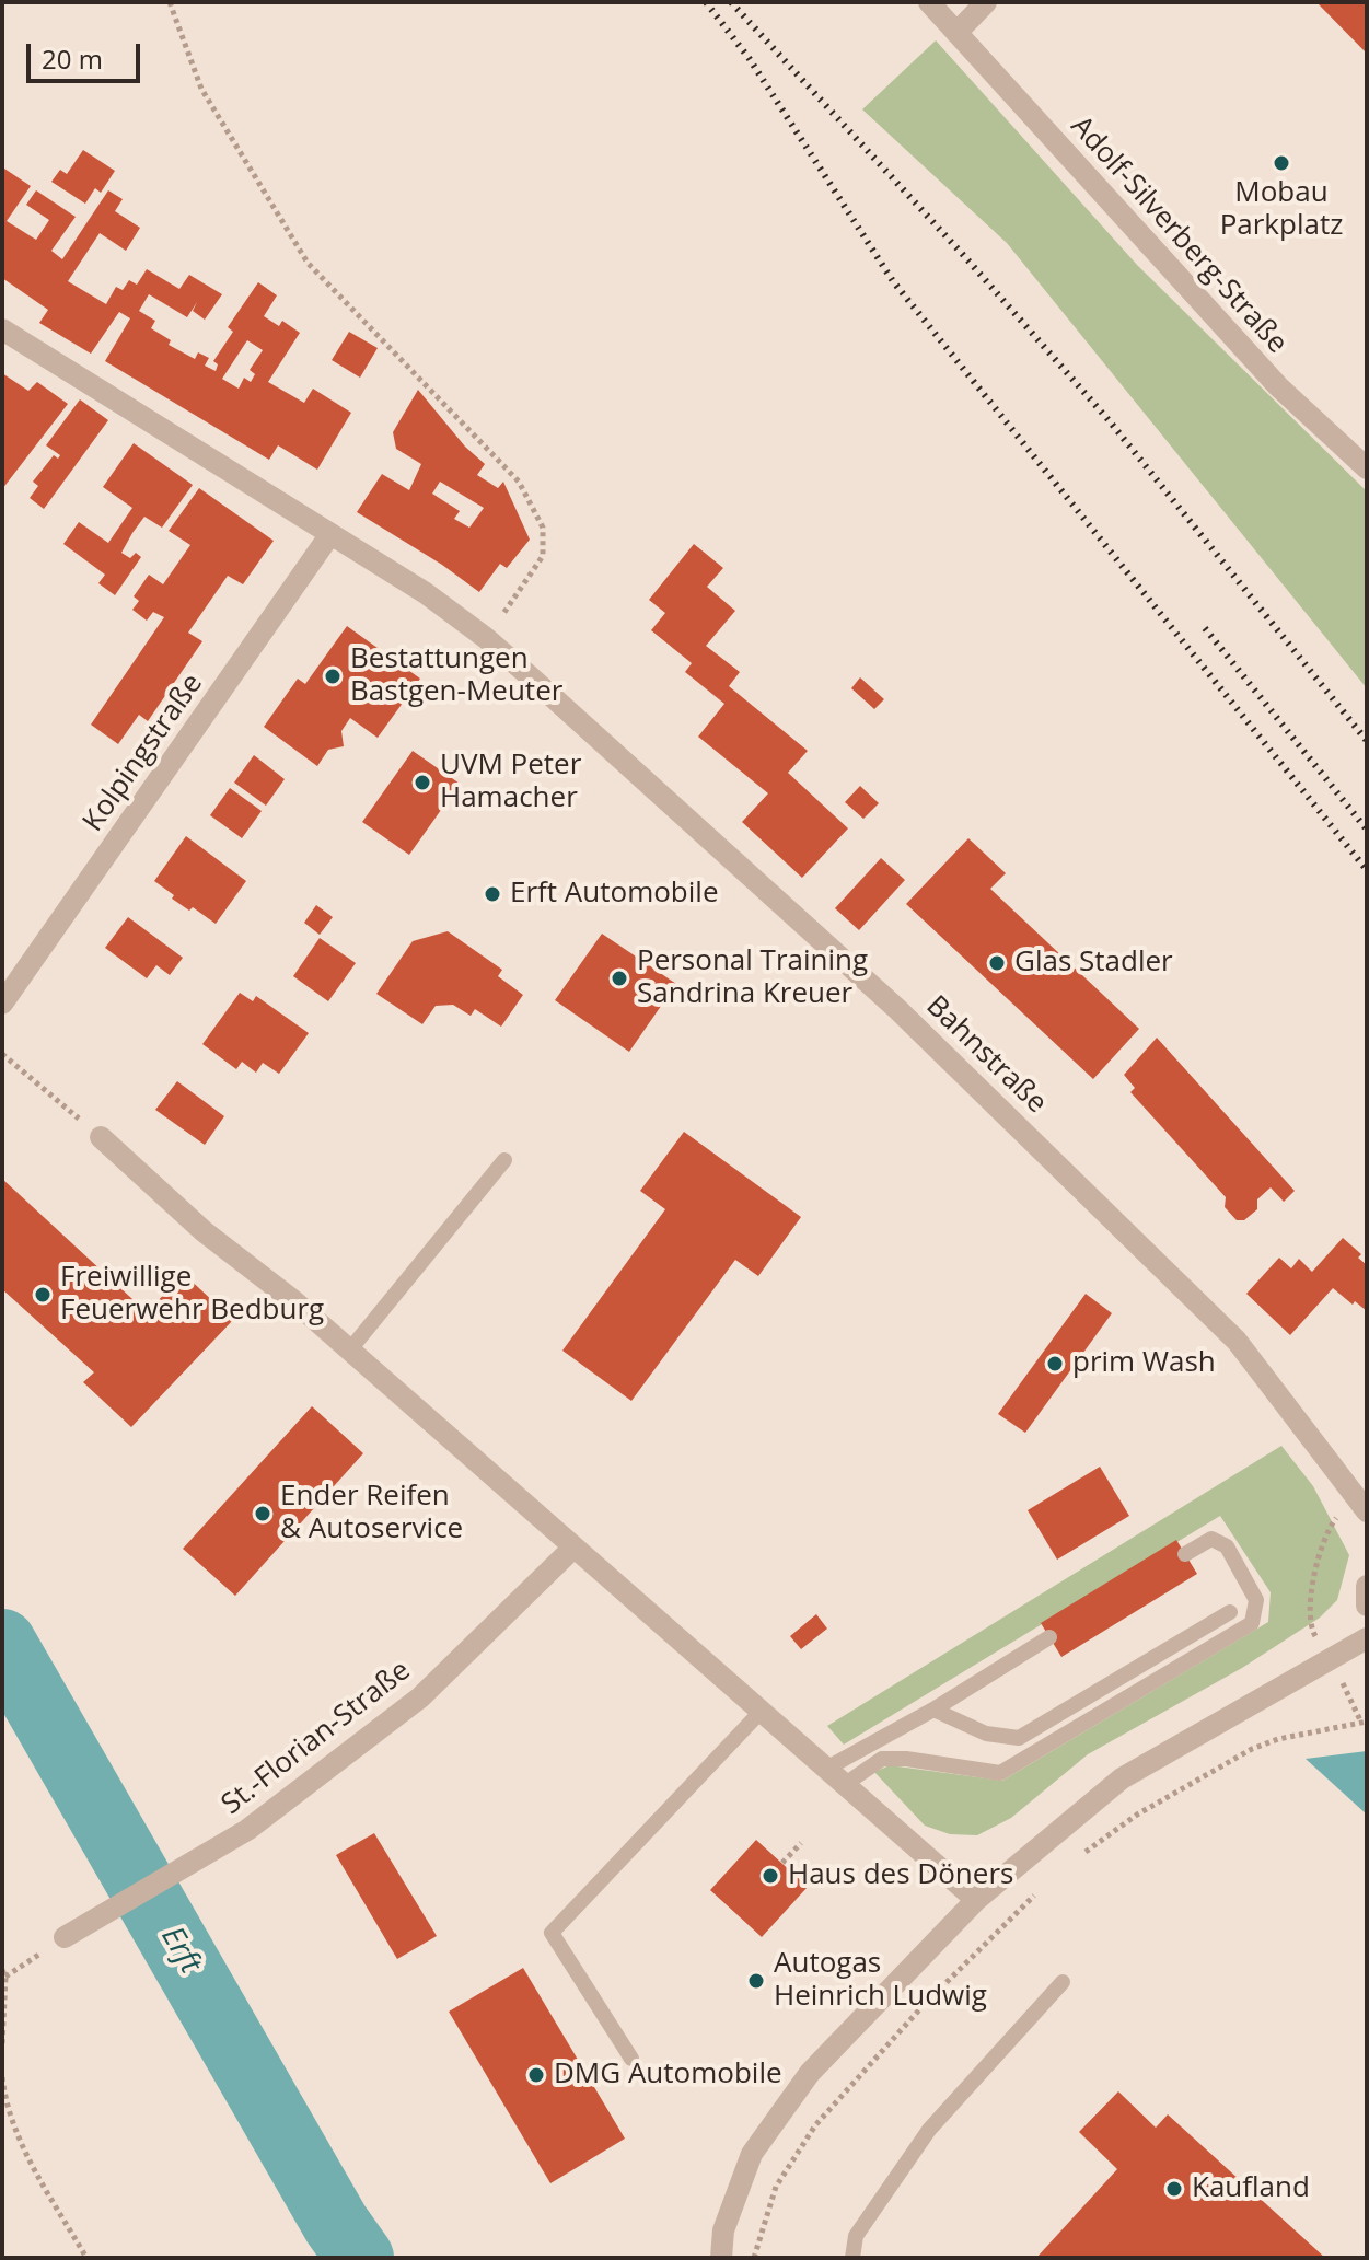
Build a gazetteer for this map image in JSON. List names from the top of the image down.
{
  "streets": {
    "street": [
      "Adolf-Silverberg-Straße",
      "Kolpingstraße",
      "Bahnstraße",
      "St.-Florian-Straße"
    ]
  },
  "water": ["Erft"],
  "places": [
    "Mobau Parkplatz",
    "Bestattungen Bastgen-Meuter",
    "UVM Peter Hamacher",
    "Erft Automobile",
    "Glas Stadler",
    "Personal Training Sandrina Kreuer",
    "Freiwillige Feuerwehr Bedburg",
    "prim Wash",
    "Ender Reifen & Autoservice",
    "Haus des Döners",
    "Autogas Heinrich Ludwig",
    "DMG Automobile",
    "Kaufland"
  ],
  "scale_bar": "20 m"
}
